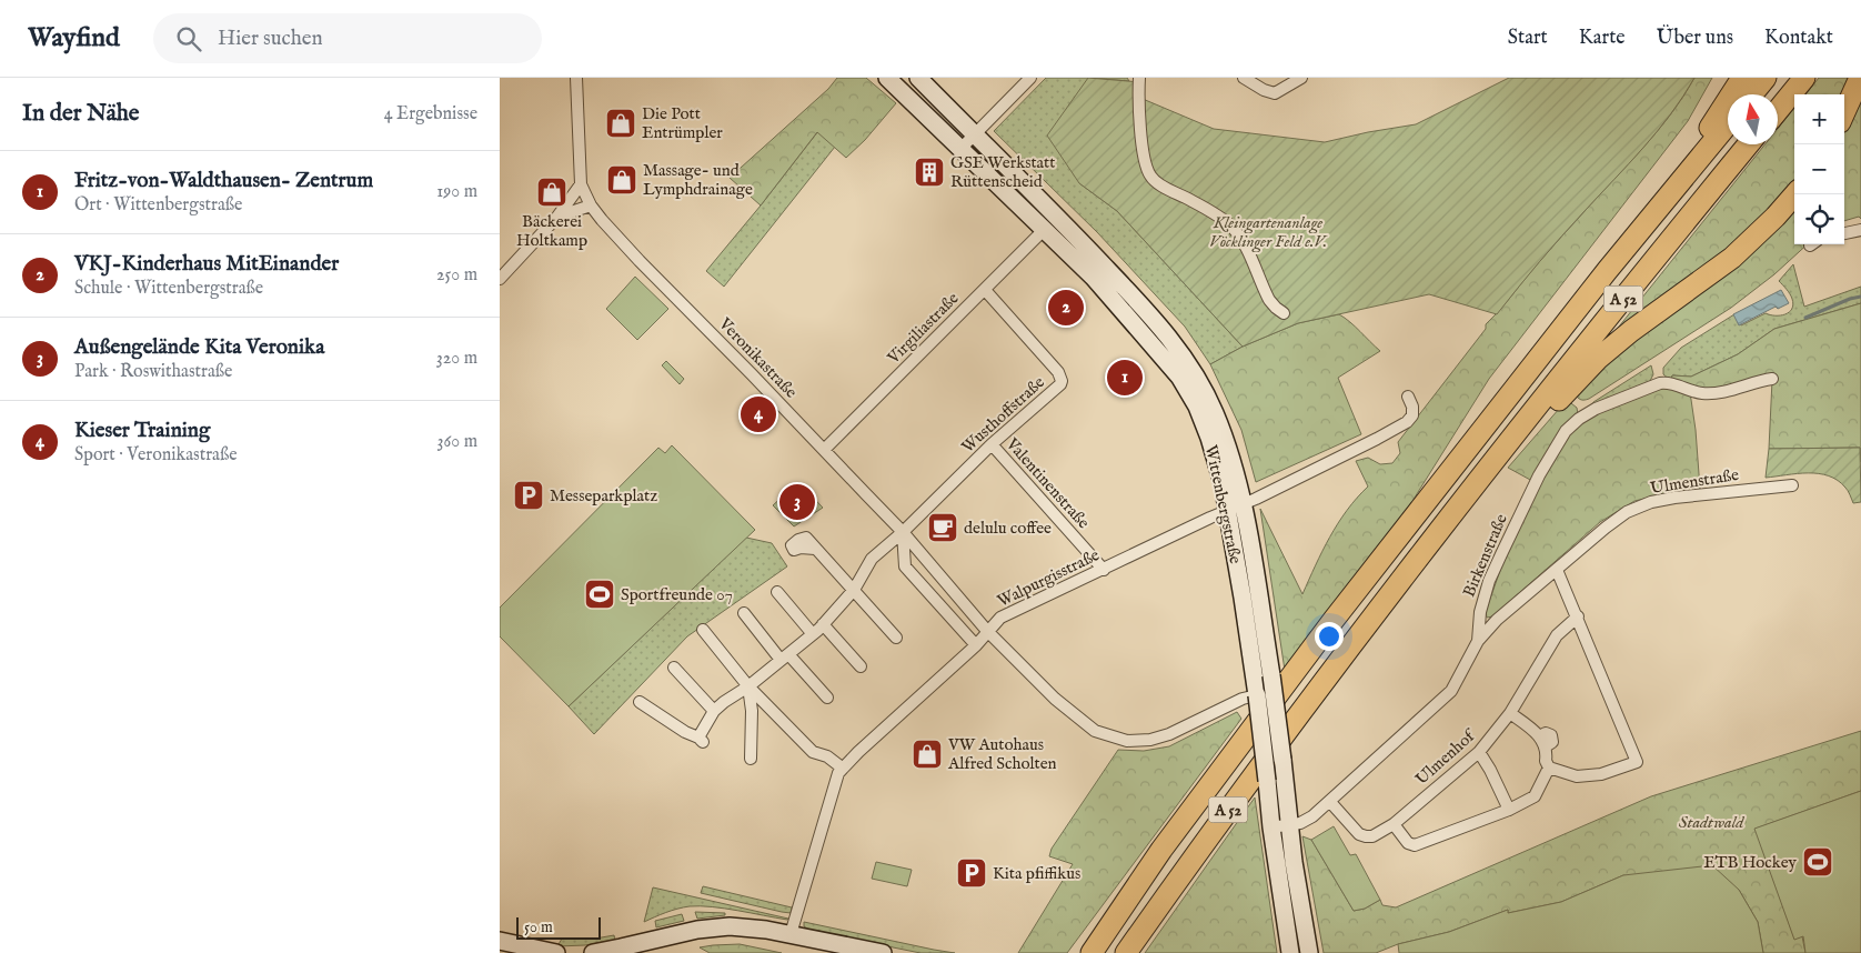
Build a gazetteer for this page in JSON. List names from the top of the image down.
{
  "streets": {
    "highway": ["A 52"],
    "main road": ["Wittenbergstraße"],
    "street": [
      "Virgiliastraße",
      "Veronikastraße",
      "Wusthoffstraße",
      "Ulmenstraße",
      "Valentinenstraße",
      "Birkenstraße",
      "Walpurgisstraße",
      "Ulmenhof"
    ]
  },
  "crossings": [
    ["Virgiliastraße", "Veronikastraße"],
    ["Virgiliastraße", "Wusthoffstraße"],
    ["Virgiliastraße", "Wittenbergstraße"],
    ["Veronikastraße", "Wusthoffstraße"],
    ["Veronikastraße", "Wittenbergstraße"],
    ["Veronikastraße", "Walpurgisstraße"],
    ["Wusthoffstraße", "Valentinenstraße"],
    ["Ulmenstraße", "Birkenstraße"],
    ["Valentinenstraße", "Walpurgisstraße"],
    ["Wittenbergstraße", "Birkenstraße"],
    ["Wittenbergstraße", "Walpurgisstraße"],
    ["Birkenstraße", "Ulmenhof"]
  ],
  "parks": ["Kleingartenanlage Vöcklinger Feld e.V.", "Stadtwald"],
  "places": {
    "shop": [
      "Die Pott Entrümpler",
      "Massage- und Lymphdrainage",
      "Bäckerei Holtkamp",
      "VW Autohaus Alfred Scholten"
    ],
    "building": ["GSE Werkstatt Rüttenscheid"],
    "parking": ["Messeparkplatz", "Kita pfiffikus"],
    "cafe": ["delulu coffee"],
    "sports": ["Sportfreunde 07", "ETB Hockey"]
  },
  "scale_bar": "50 m",
  "north": "top",
  "page": {
    "header": "Wayfind",
    "search": "Hier suchen",
    "nav": [
      "Start",
      "Karte",
      "Über uns",
      "Kontakt"
    ],
    "heading": ["In der Nähe", "4 Ergebnisse"],
    "map_buttons": ["+", "−"],
    "list": [
      {
        "mark": "1",
        "name": "Fritz-von-Waldthausen- Zentrum",
        "note": "Ort · Wittenbergstraße",
        "value": "190 m"
      },
      {
        "mark": "2",
        "name": "VKJ-Kinderhaus MitEinander",
        "note": "Schule · Wittenbergstraße",
        "value": "250 m"
      },
      {
        "mark": "3",
        "name": "Außengelände Kita Veronika",
        "note": "Park · Roswithastraße",
        "value": "320 m"
      },
      {
        "mark": "4",
        "name": "Kieser Training",
        "note": "Sport · Veronikastraße",
        "value": "360 m"
      }
    ],
    "pins": [
      "2",
      "1",
      "4",
      "3"
    ],
    "scale": "50 m"
  }
}
